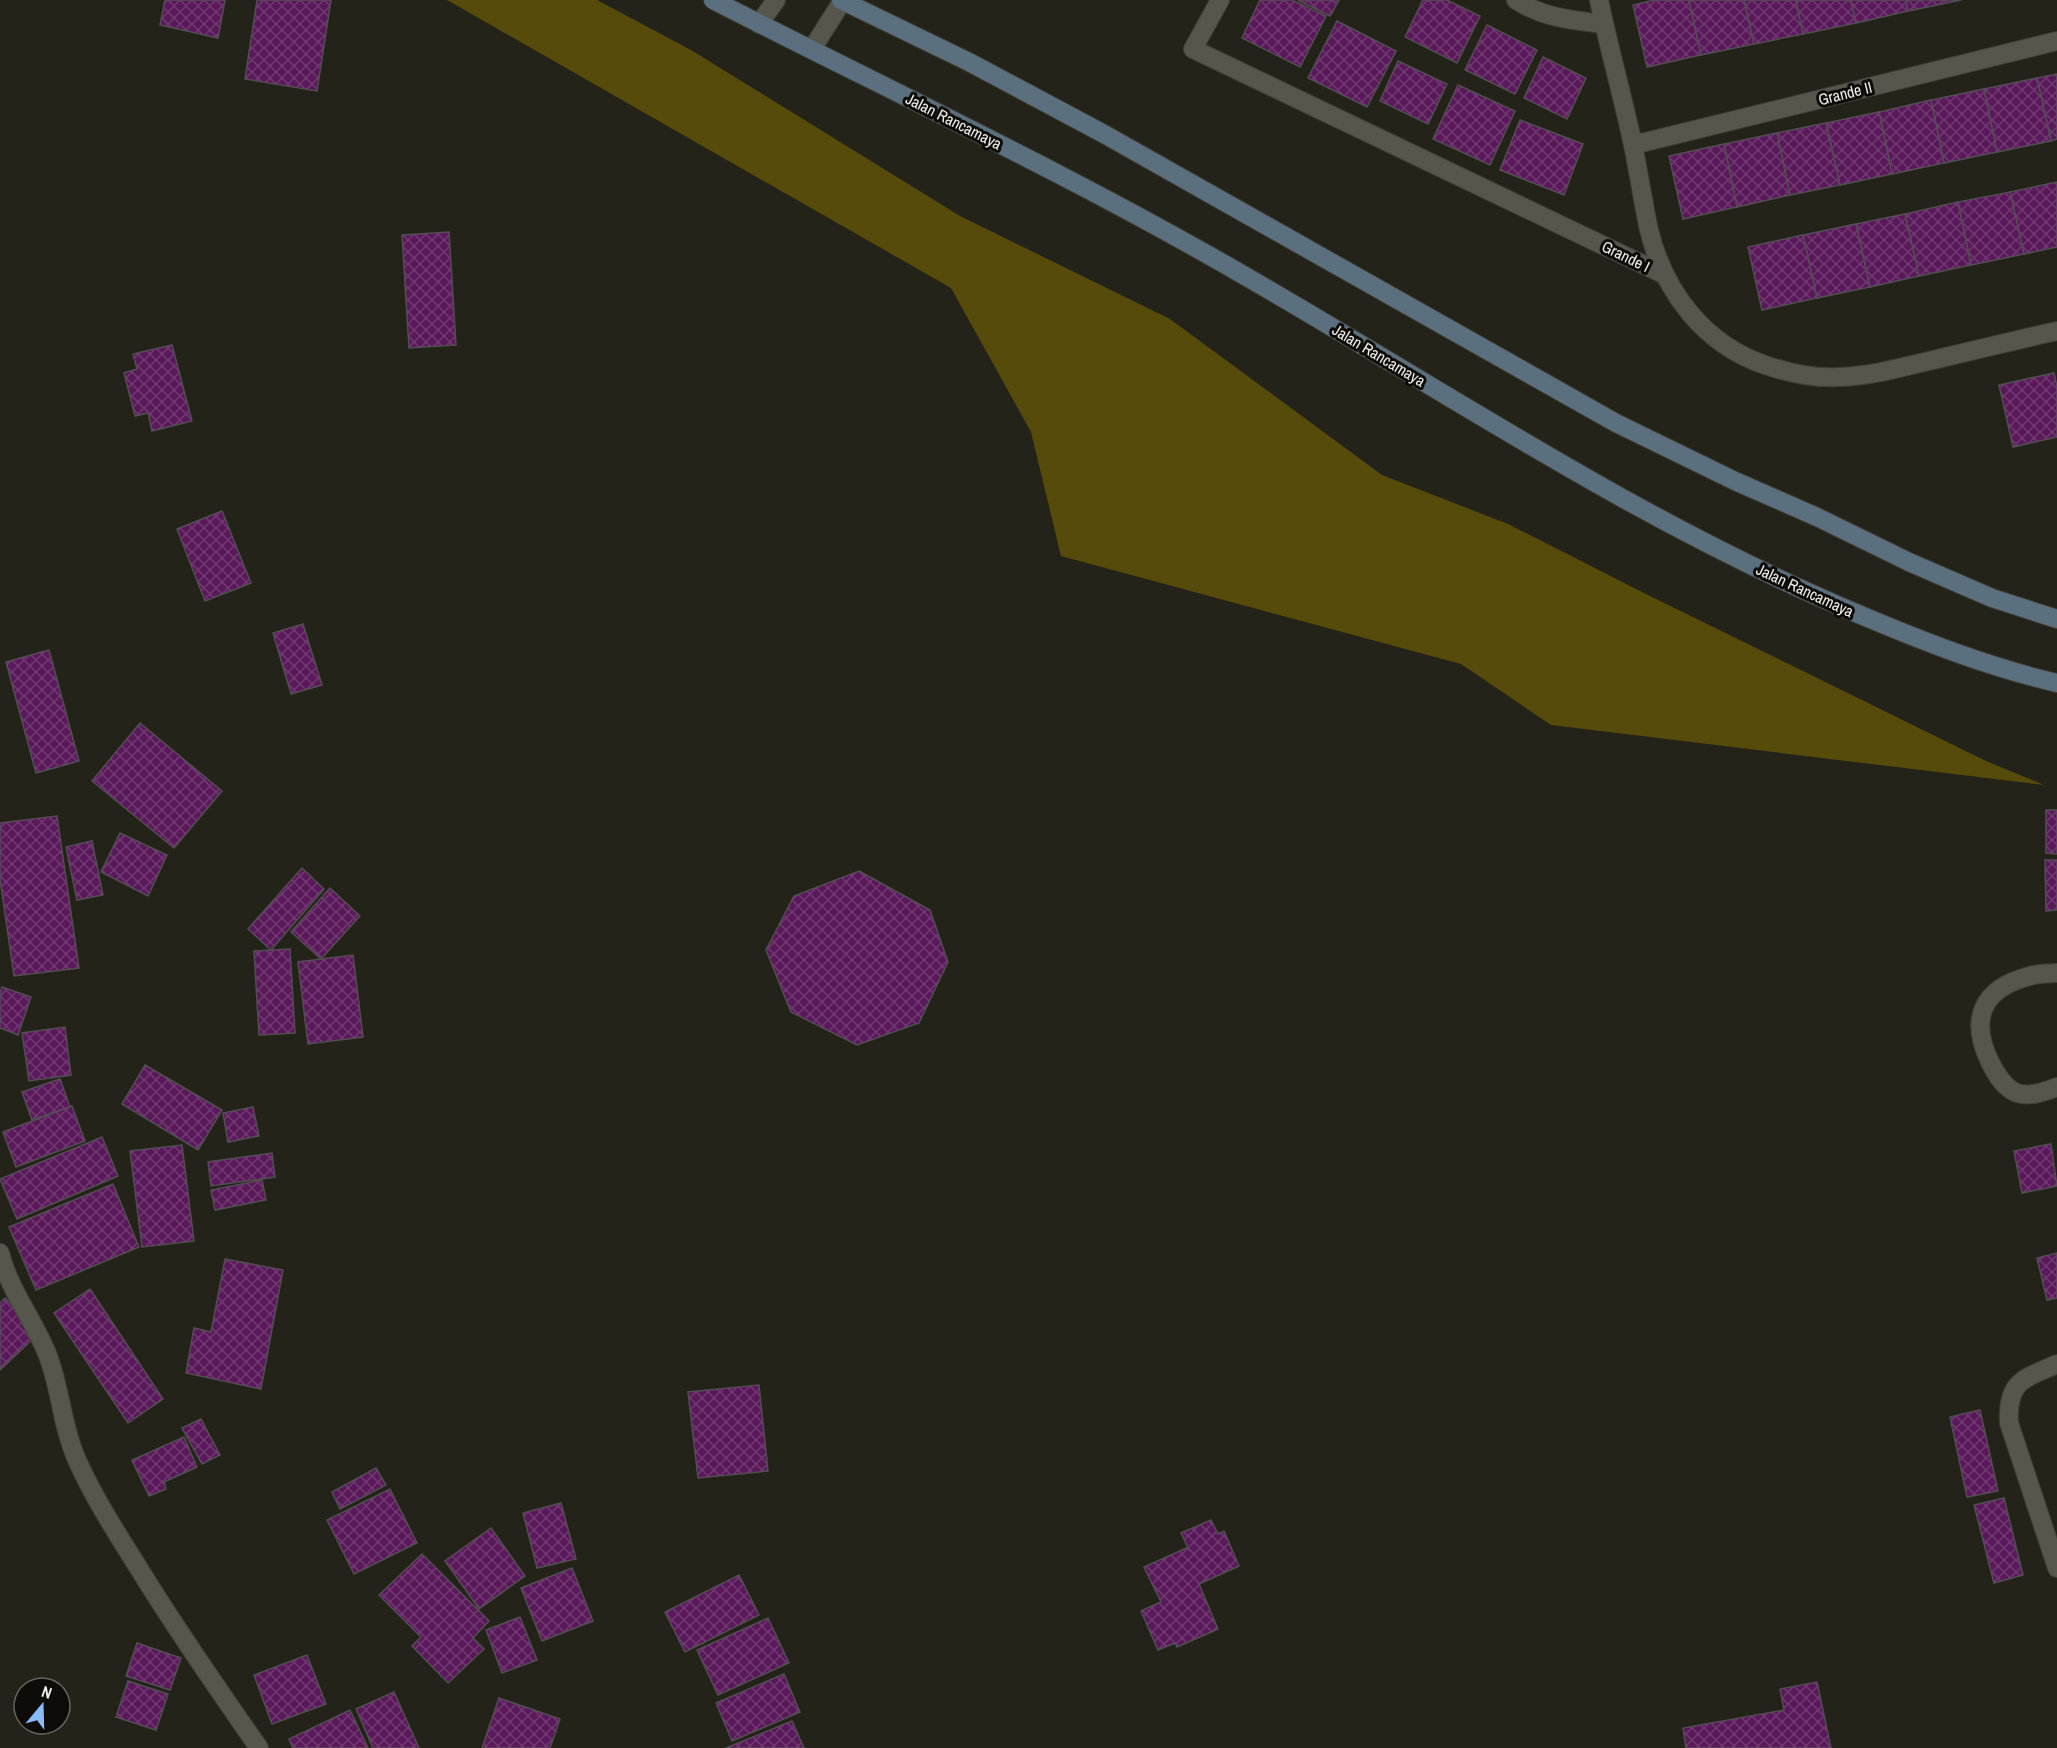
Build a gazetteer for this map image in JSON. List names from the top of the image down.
{
  "streets": {
    "street": ["Grande II", "Jalan Rancamaya", "Grande I"]
  },
  "north": "top"
}
